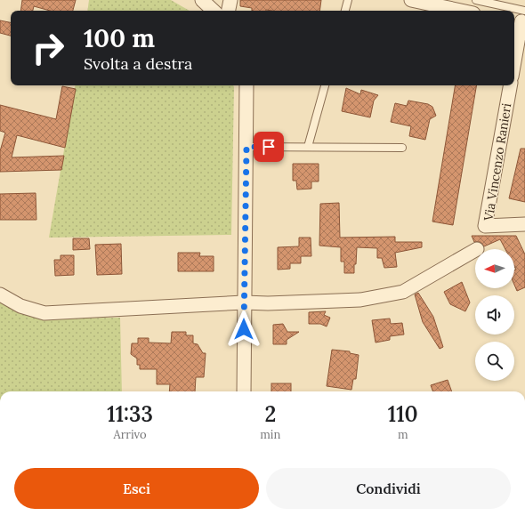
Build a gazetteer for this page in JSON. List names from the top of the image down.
{
  "streets": {
    "street": ["Via Vincenzo Ranieri"]
  },
  "north": "left",
  "page": {
    "turn": ["100 m", "Svolta a destra"],
    "eta": [
      "11:33",
      "Arrivo",
      "2",
      "min",
      "110",
      "m"
    ],
    "buttons": ["Esci", "Condividi"]
  }
}
